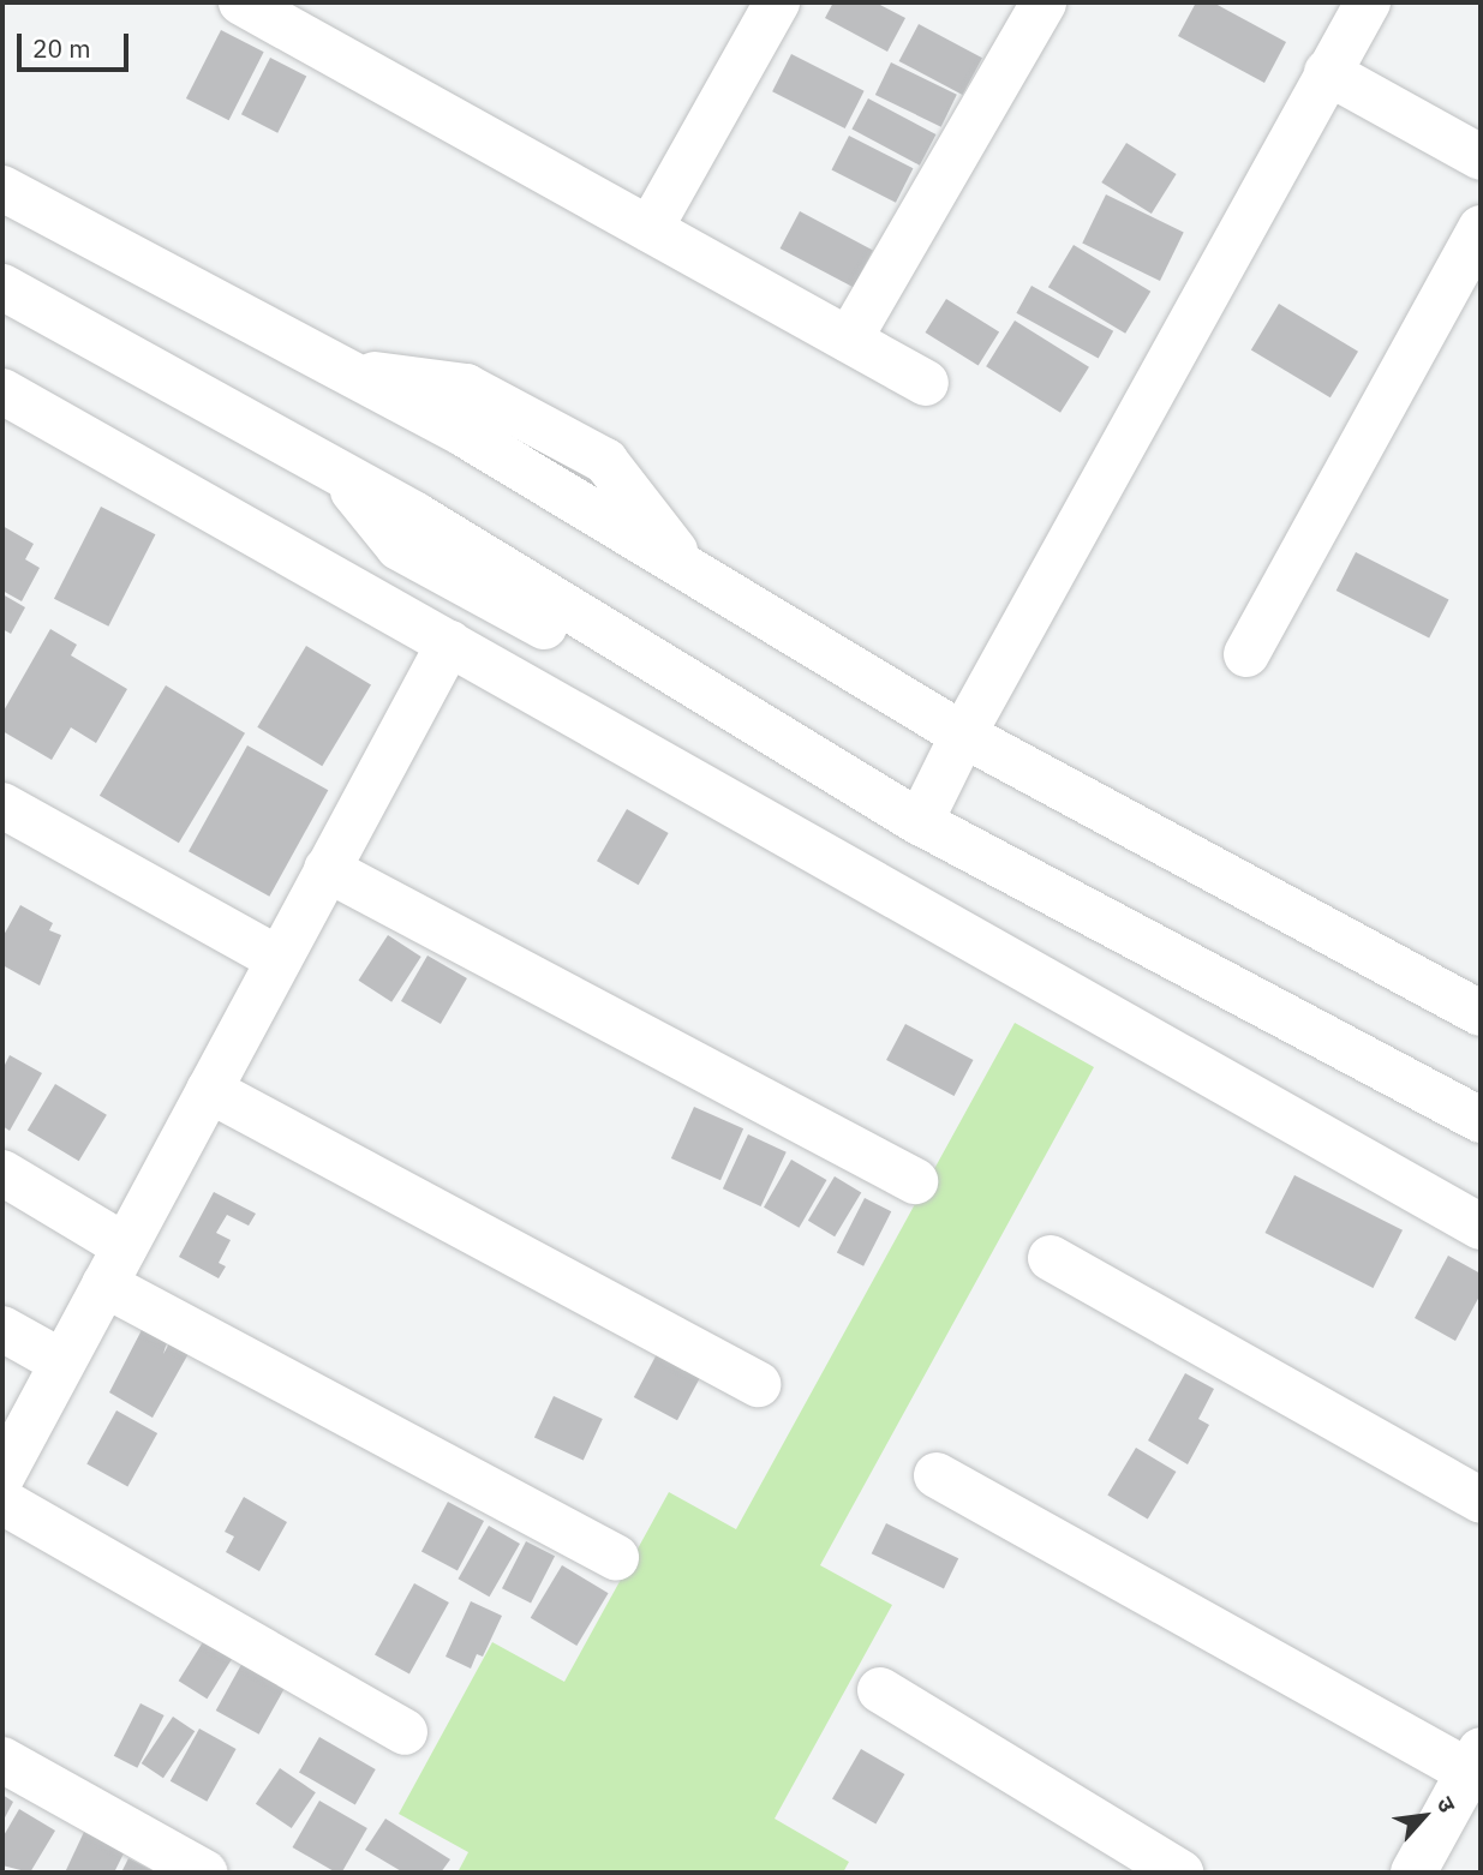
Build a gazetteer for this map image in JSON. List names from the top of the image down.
{
  "scale_bar": "20 m",
  "north": "top right"
}
